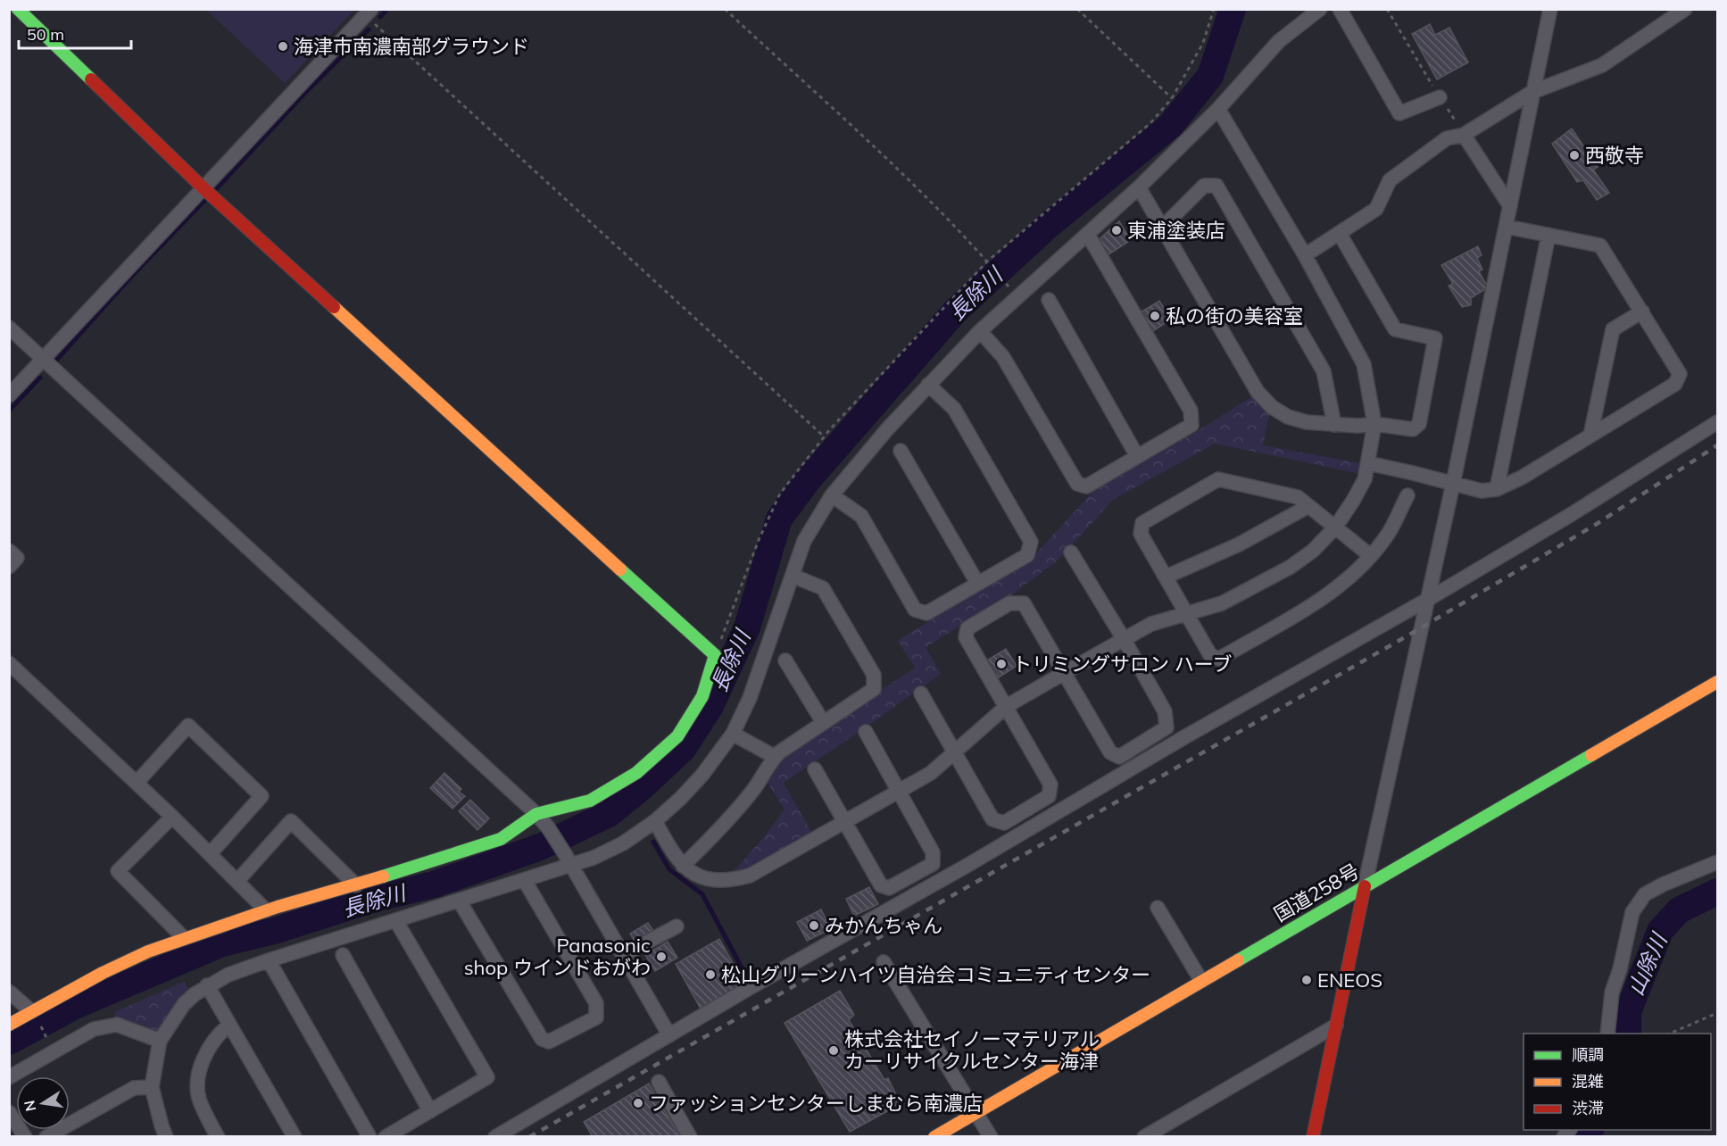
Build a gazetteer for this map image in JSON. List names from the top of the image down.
{
  "streets": {
    "main road": ["国道258号"]
  },
  "water": ["長除川", "山除川"],
  "places": [
    "海津市南濃南部グラウンド",
    "西敬寺",
    "東浦塗装店",
    "私の街の美容室",
    "トリミングサロン ハーブ",
    "みかんちゃん",
    "Panasonic shop ウインドおがわ",
    "松山グリーンハイツ自治会コミュニティセンター",
    "ENEOS",
    "株式会社セイノーマテリアル カーリサイクルセンター海津",
    "ファッションセンターしまむら南濃店"
  ],
  "legend": ["順調", "混雑", "渋滞"],
  "scale_bar": "50 m",
  "north": "left"
}
